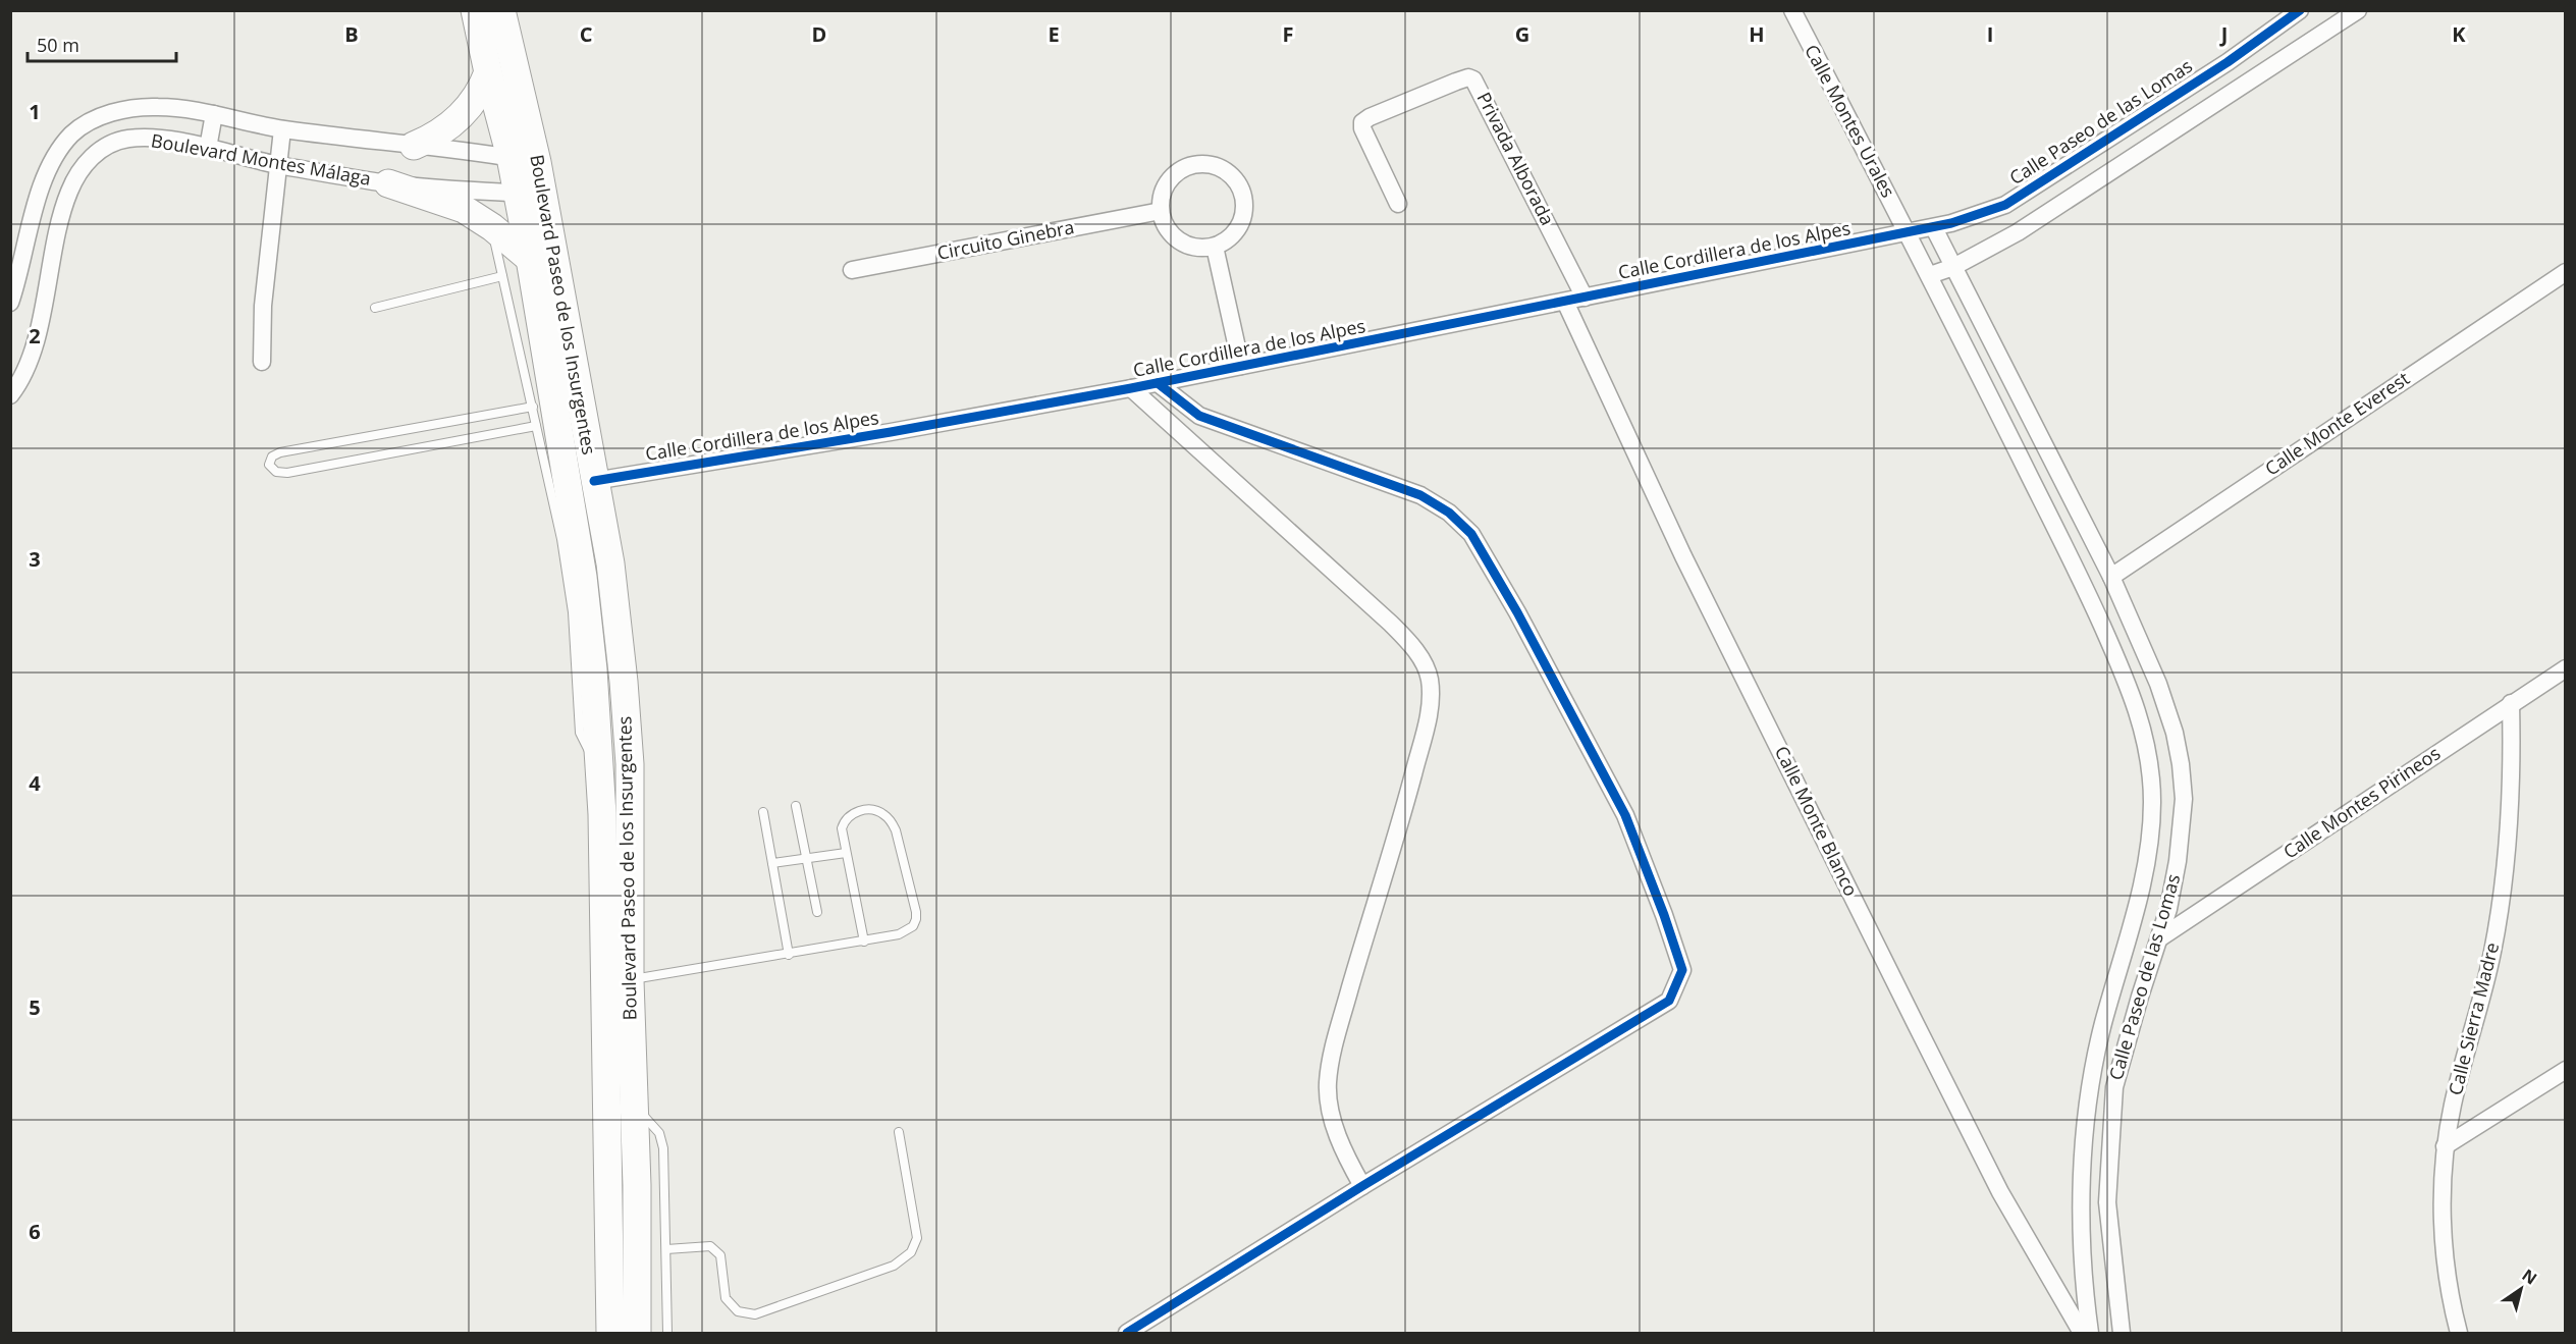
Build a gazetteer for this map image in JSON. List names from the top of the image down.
{
  "streets": {
    "main road": ["Boulevard Paseo de los Insurgentes"],
    "street": [
      "Calle Montes Urales",
      "Calle Paseo de las Lomas",
      "Privada Alborada",
      "Boulevard Montes Málaga",
      "Circuito Ginebra",
      "Calle Cordillera de los Alpes",
      "Calle Monte Everest",
      "Calle Montes Pirineos",
      "Calle Monte Blanco",
      "Calle Sierra Madre"
    ]
  },
  "crossings": [
    ["Calle Montes Urales", "Calle Paseo de las Lomas"],
    ["Calle Montes Urales", "Calle Cordillera de los Alpes"],
    ["Calle Paseo de las Lomas", "Calle Cordillera de los Alpes"],
    ["Calle Paseo de las Lomas", "Calle Monte Everest"],
    ["Calle Paseo de las Lomas", "Calle Montes Pirineos"],
    ["Privada Alborada", "Calle Cordillera de los Alpes"],
    ["Boulevard Montes Málaga", "Boulevard Paseo de los Insurgentes"],
    ["Calle Cordillera de los Alpes", "Boulevard Paseo de los Insurgentes"],
    ["Calle Cordillera de los Alpes", "Calle Monte Blanco"],
    ["Calle Montes Pirineos", "Calle Sierra Madre"]
  ],
  "scale_bar": "50 m",
  "north": "top right",
  "grid": {
    "columns": [
      "B",
      "C",
      "D",
      "E",
      "F",
      "G",
      "H",
      "I",
      "J",
      "K"
    ],
    "rows": [
      "1",
      "2",
      "3",
      "4",
      "5",
      "6"
    ]
  }
}
